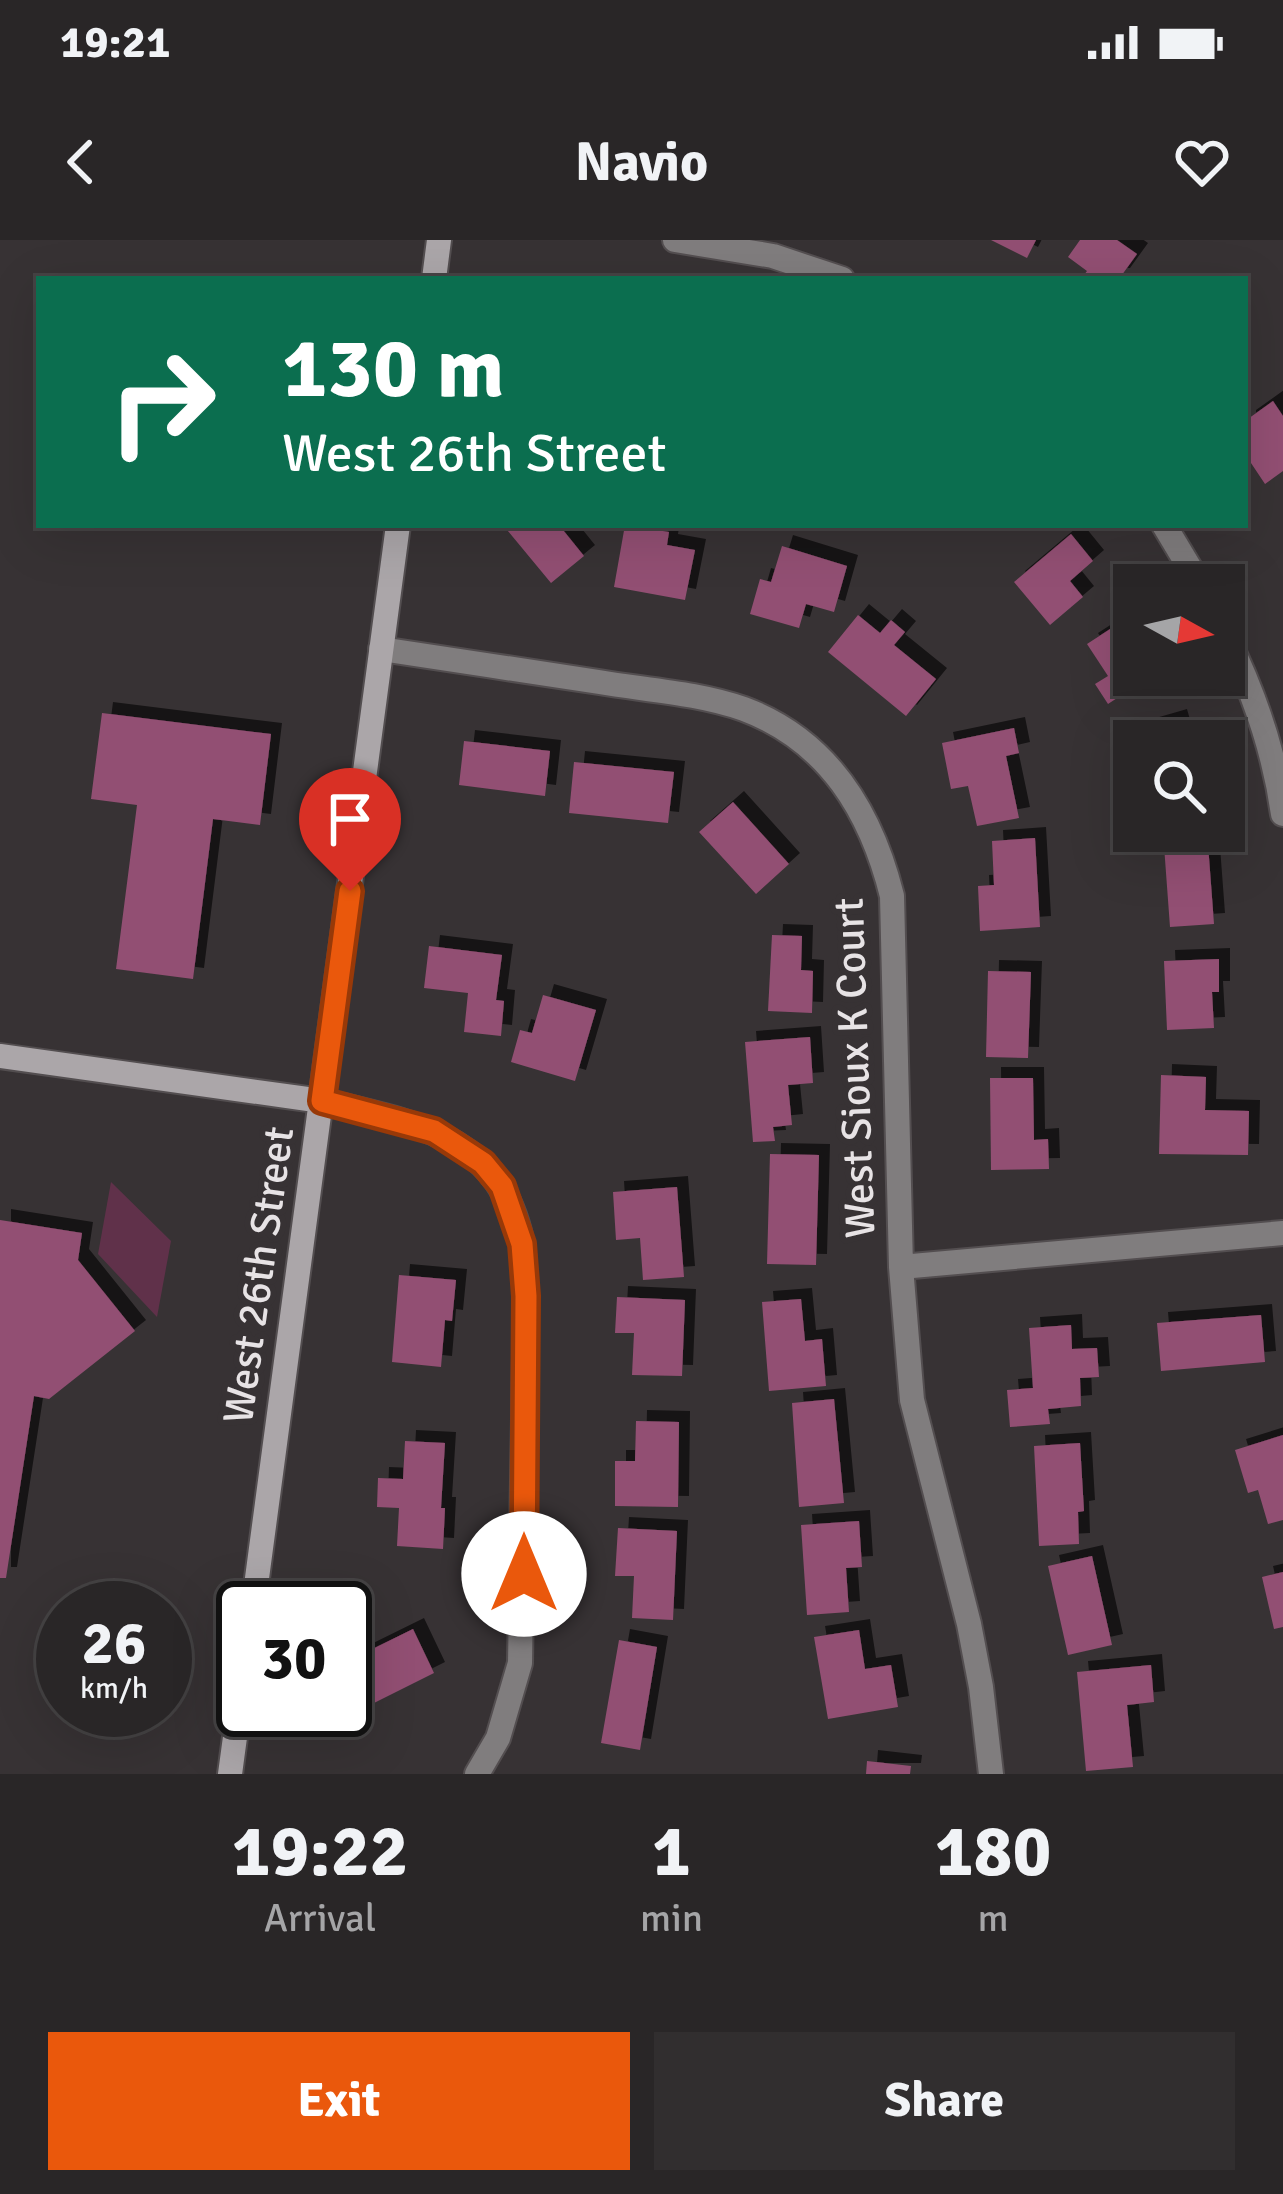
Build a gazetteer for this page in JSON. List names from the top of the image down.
{
  "streets": {
    "main road": ["West 26th Street"],
    "street": ["West Sioux K Court"]
  },
  "crossings": [
    ["West Sioux K Court", "West 26th Street"]
  ],
  "north": "right",
  "page": {
    "status": "19:21",
    "header": "Navio",
    "turn": ["130 m", "West 26th Street"],
    "speed": "26 km/h",
    "limit": "30",
    "eta": [
      "19:22",
      "Arrival",
      "1",
      "min",
      "180",
      "m"
    ],
    "buttons": ["Exit", "Share"]
  }
}
